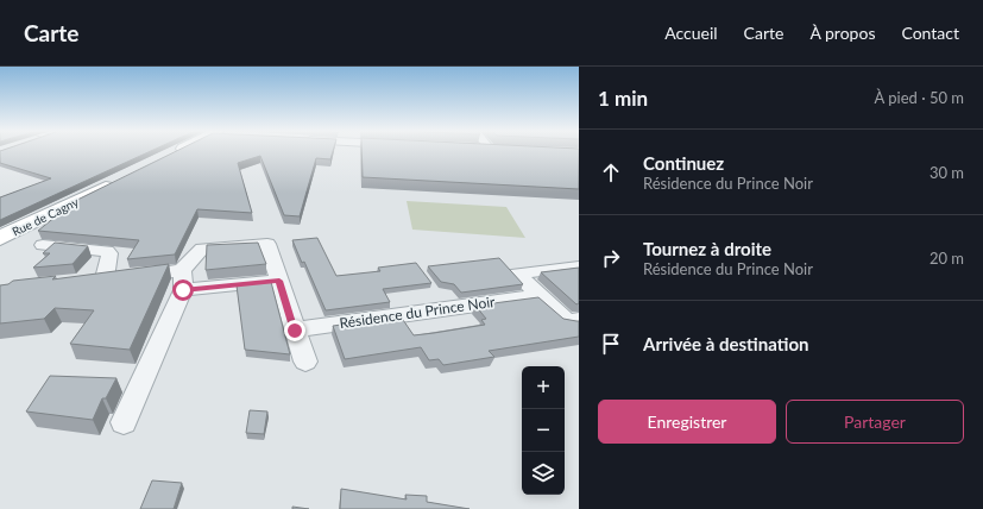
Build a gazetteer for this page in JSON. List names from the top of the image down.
{
  "streets": {
    "main road": ["Rue de Cagny"],
    "street": ["Résidence du Prince Noir"]
  },
  "page": {
    "header": "Carte",
    "nav": [
      "Accueil",
      "Carte",
      "À propos",
      "Contact"
    ],
    "heading": ["1 min", "À pied · 50 m"],
    "list": [
      ["Continuez", "Résidence du Prince Noir", "30 m"],
      ["Tournez à droite", "Résidence du Prince Noir", "20 m"],
      "Arrivée à destination"
    ],
    "map_buttons": ["+", "−"],
    "buttons": ["Enregistrer", "Partager"]
  }
}
